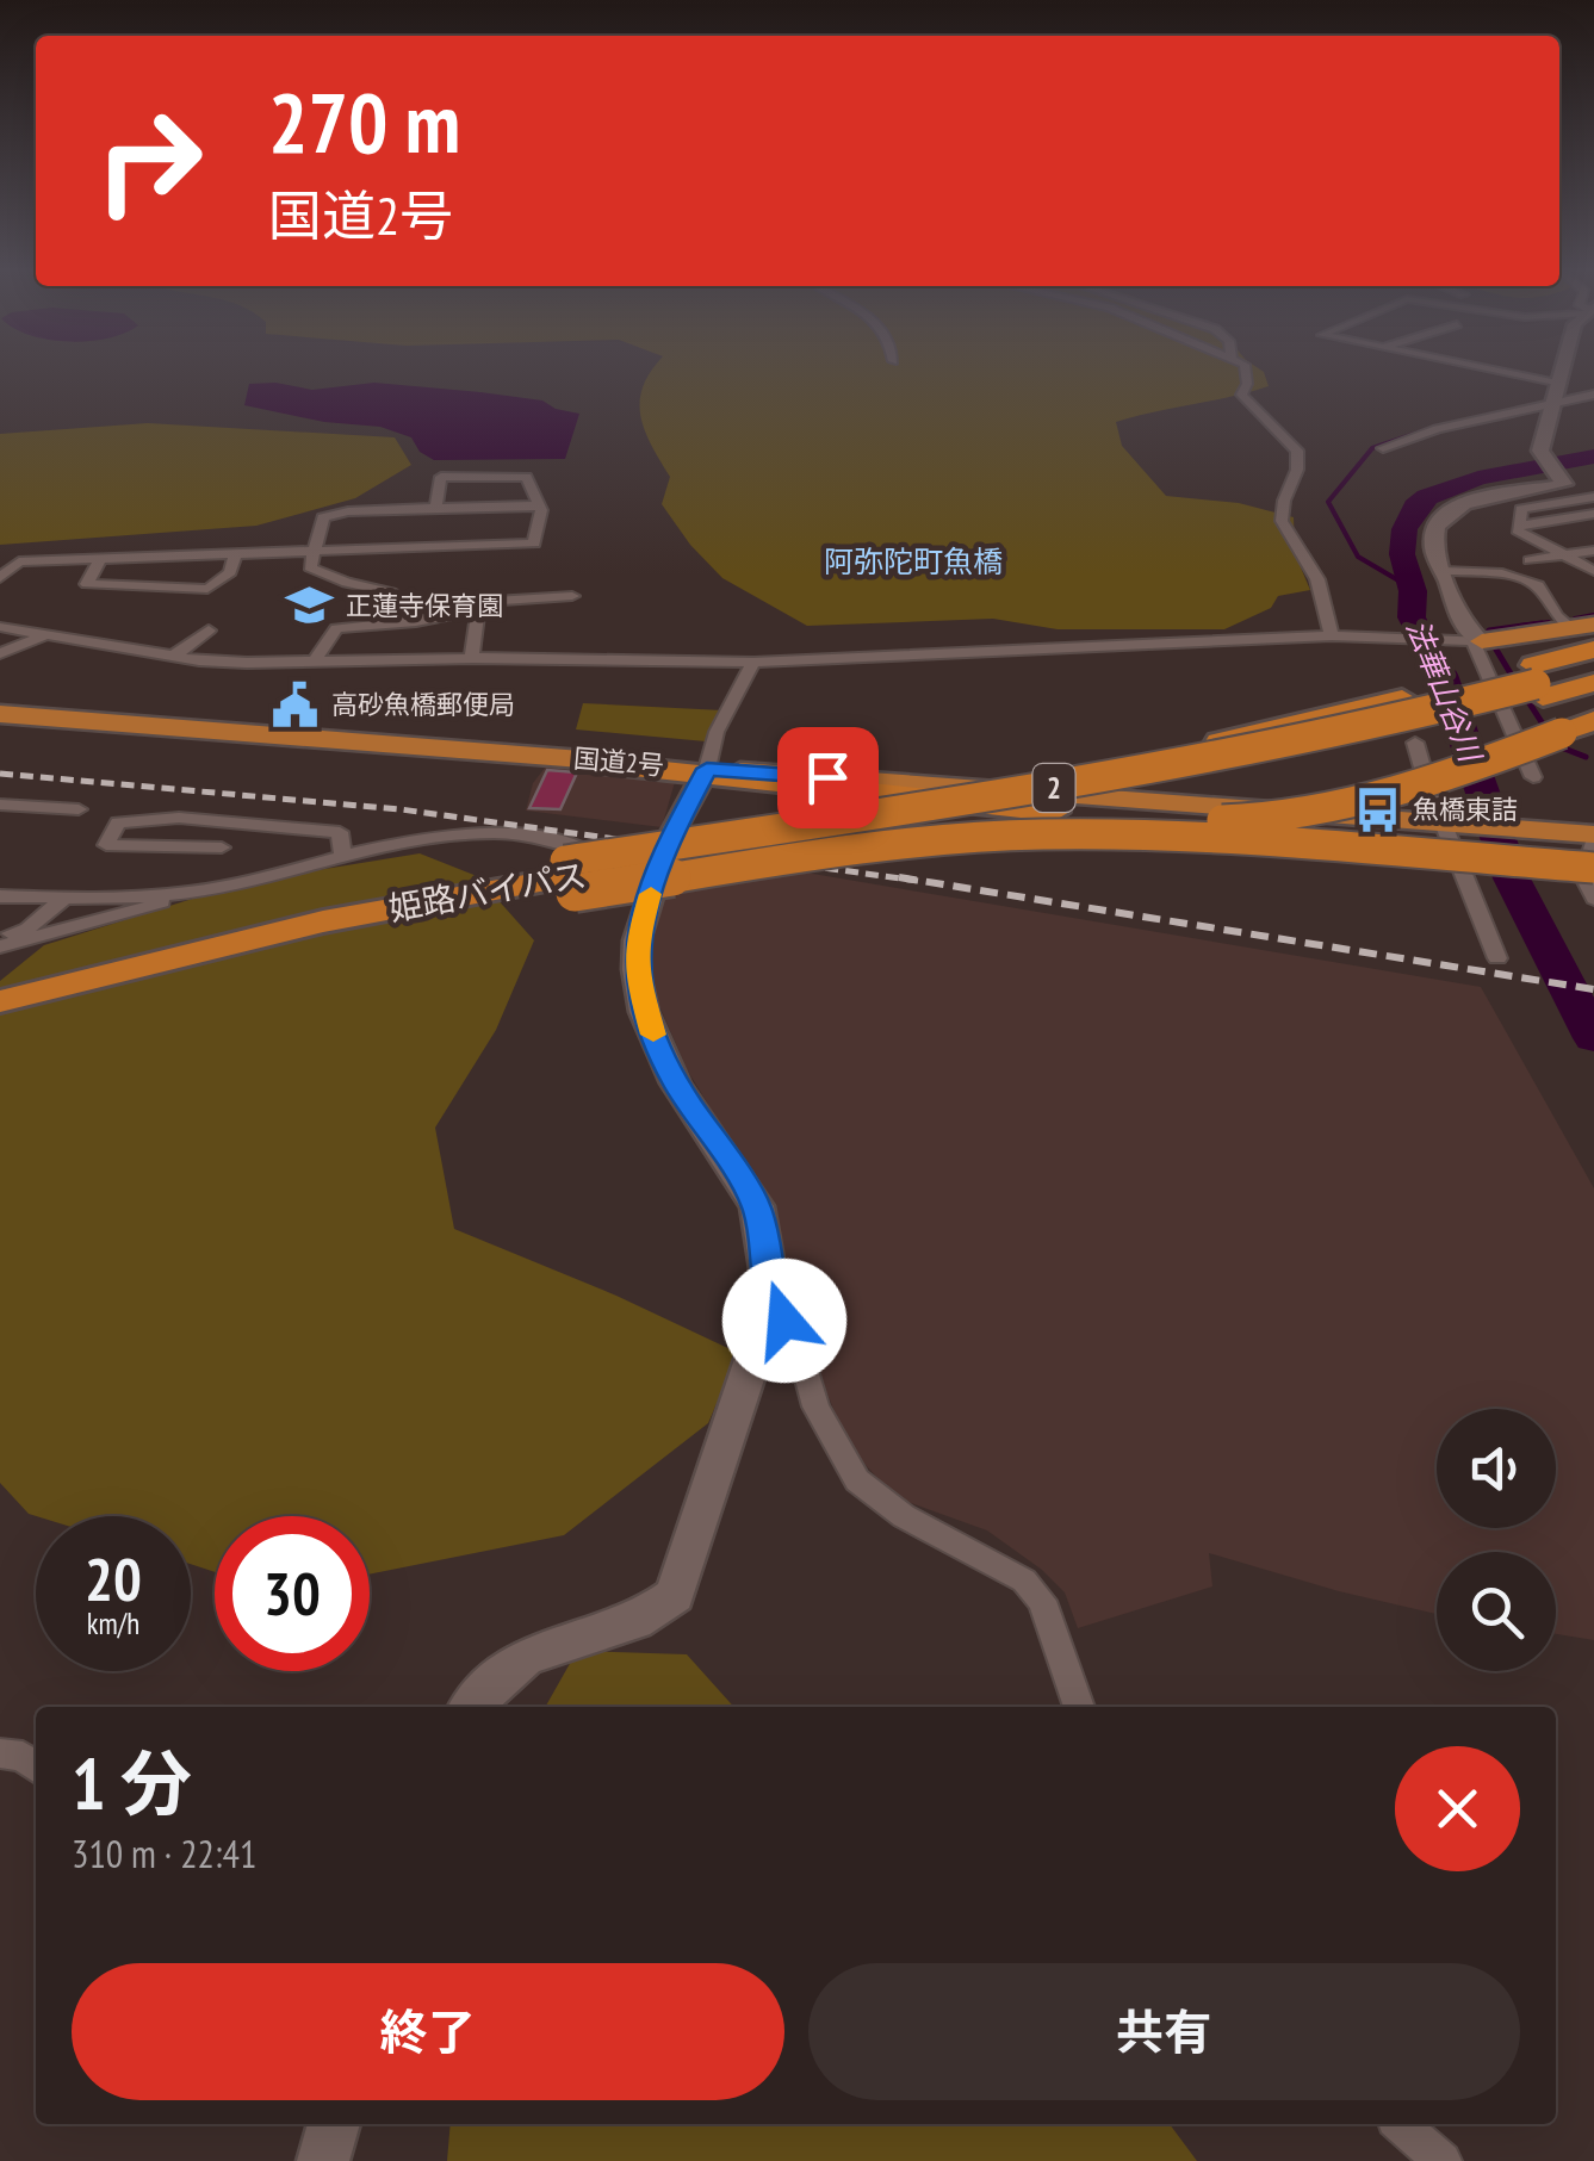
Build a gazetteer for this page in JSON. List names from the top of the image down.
{
  "streets": {
    "highway": ["国道2号", "2", "姫路バイパス"]
  },
  "crossings": [
    ["2", "姫路バイパス"]
  ],
  "districts": ["阿弥陀町魚橋"],
  "water": ["法華山谷川"],
  "places": {
    "school or university": ["正蓮寺保育園"],
    "public building": ["高砂魚橋郵便局"],
    "bus stop": ["魚橋東詰"]
  },
  "page": {
    "turn": ["270 m", "国道2号"],
    "speed": "20 km/h",
    "limit": "30",
    "heading": ["1 分", "310 m · 22:41"],
    "buttons": ["終了", "共有"]
  }
}
